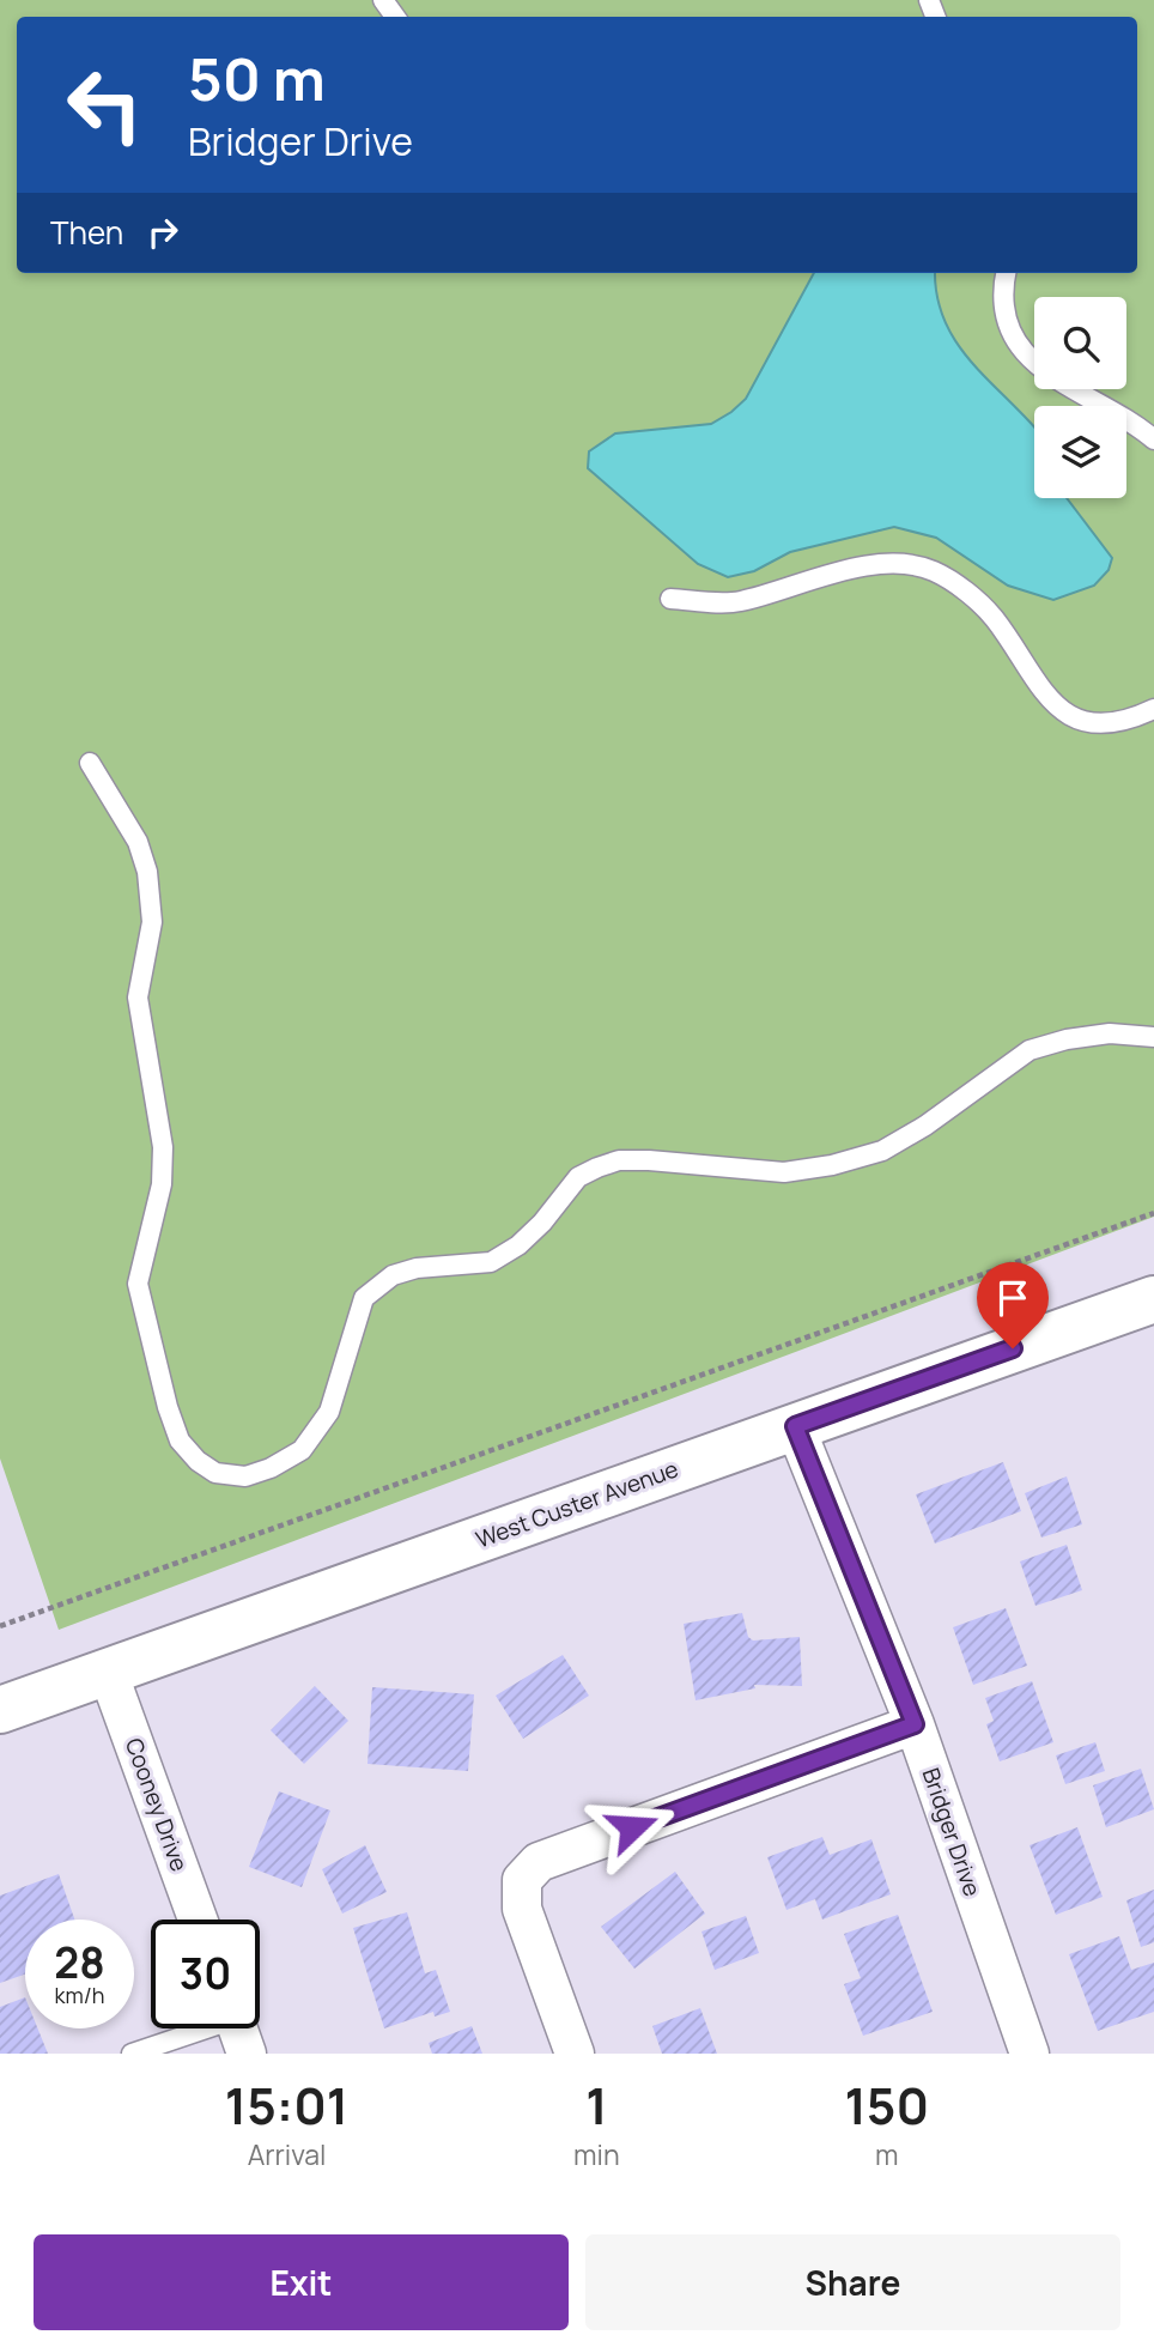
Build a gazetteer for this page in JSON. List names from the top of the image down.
{
  "streets": {
    "main road": ["West Custer Avenue"],
    "street": ["Cooney Drive", "Bridger Drive"]
  },
  "crossings": [
    ["West Custer Avenue", "Cooney Drive"],
    ["West Custer Avenue", "Bridger Drive"]
  ],
  "page": {
    "turn": ["50 m", "Bridger Drive"],
    "then": "Then",
    "speed": "28 km/h",
    "limit": "30",
    "eta": [
      "15:01",
      "Arrival",
      "1",
      "min",
      "150",
      "m"
    ],
    "buttons": ["Exit", "Share"]
  }
}
